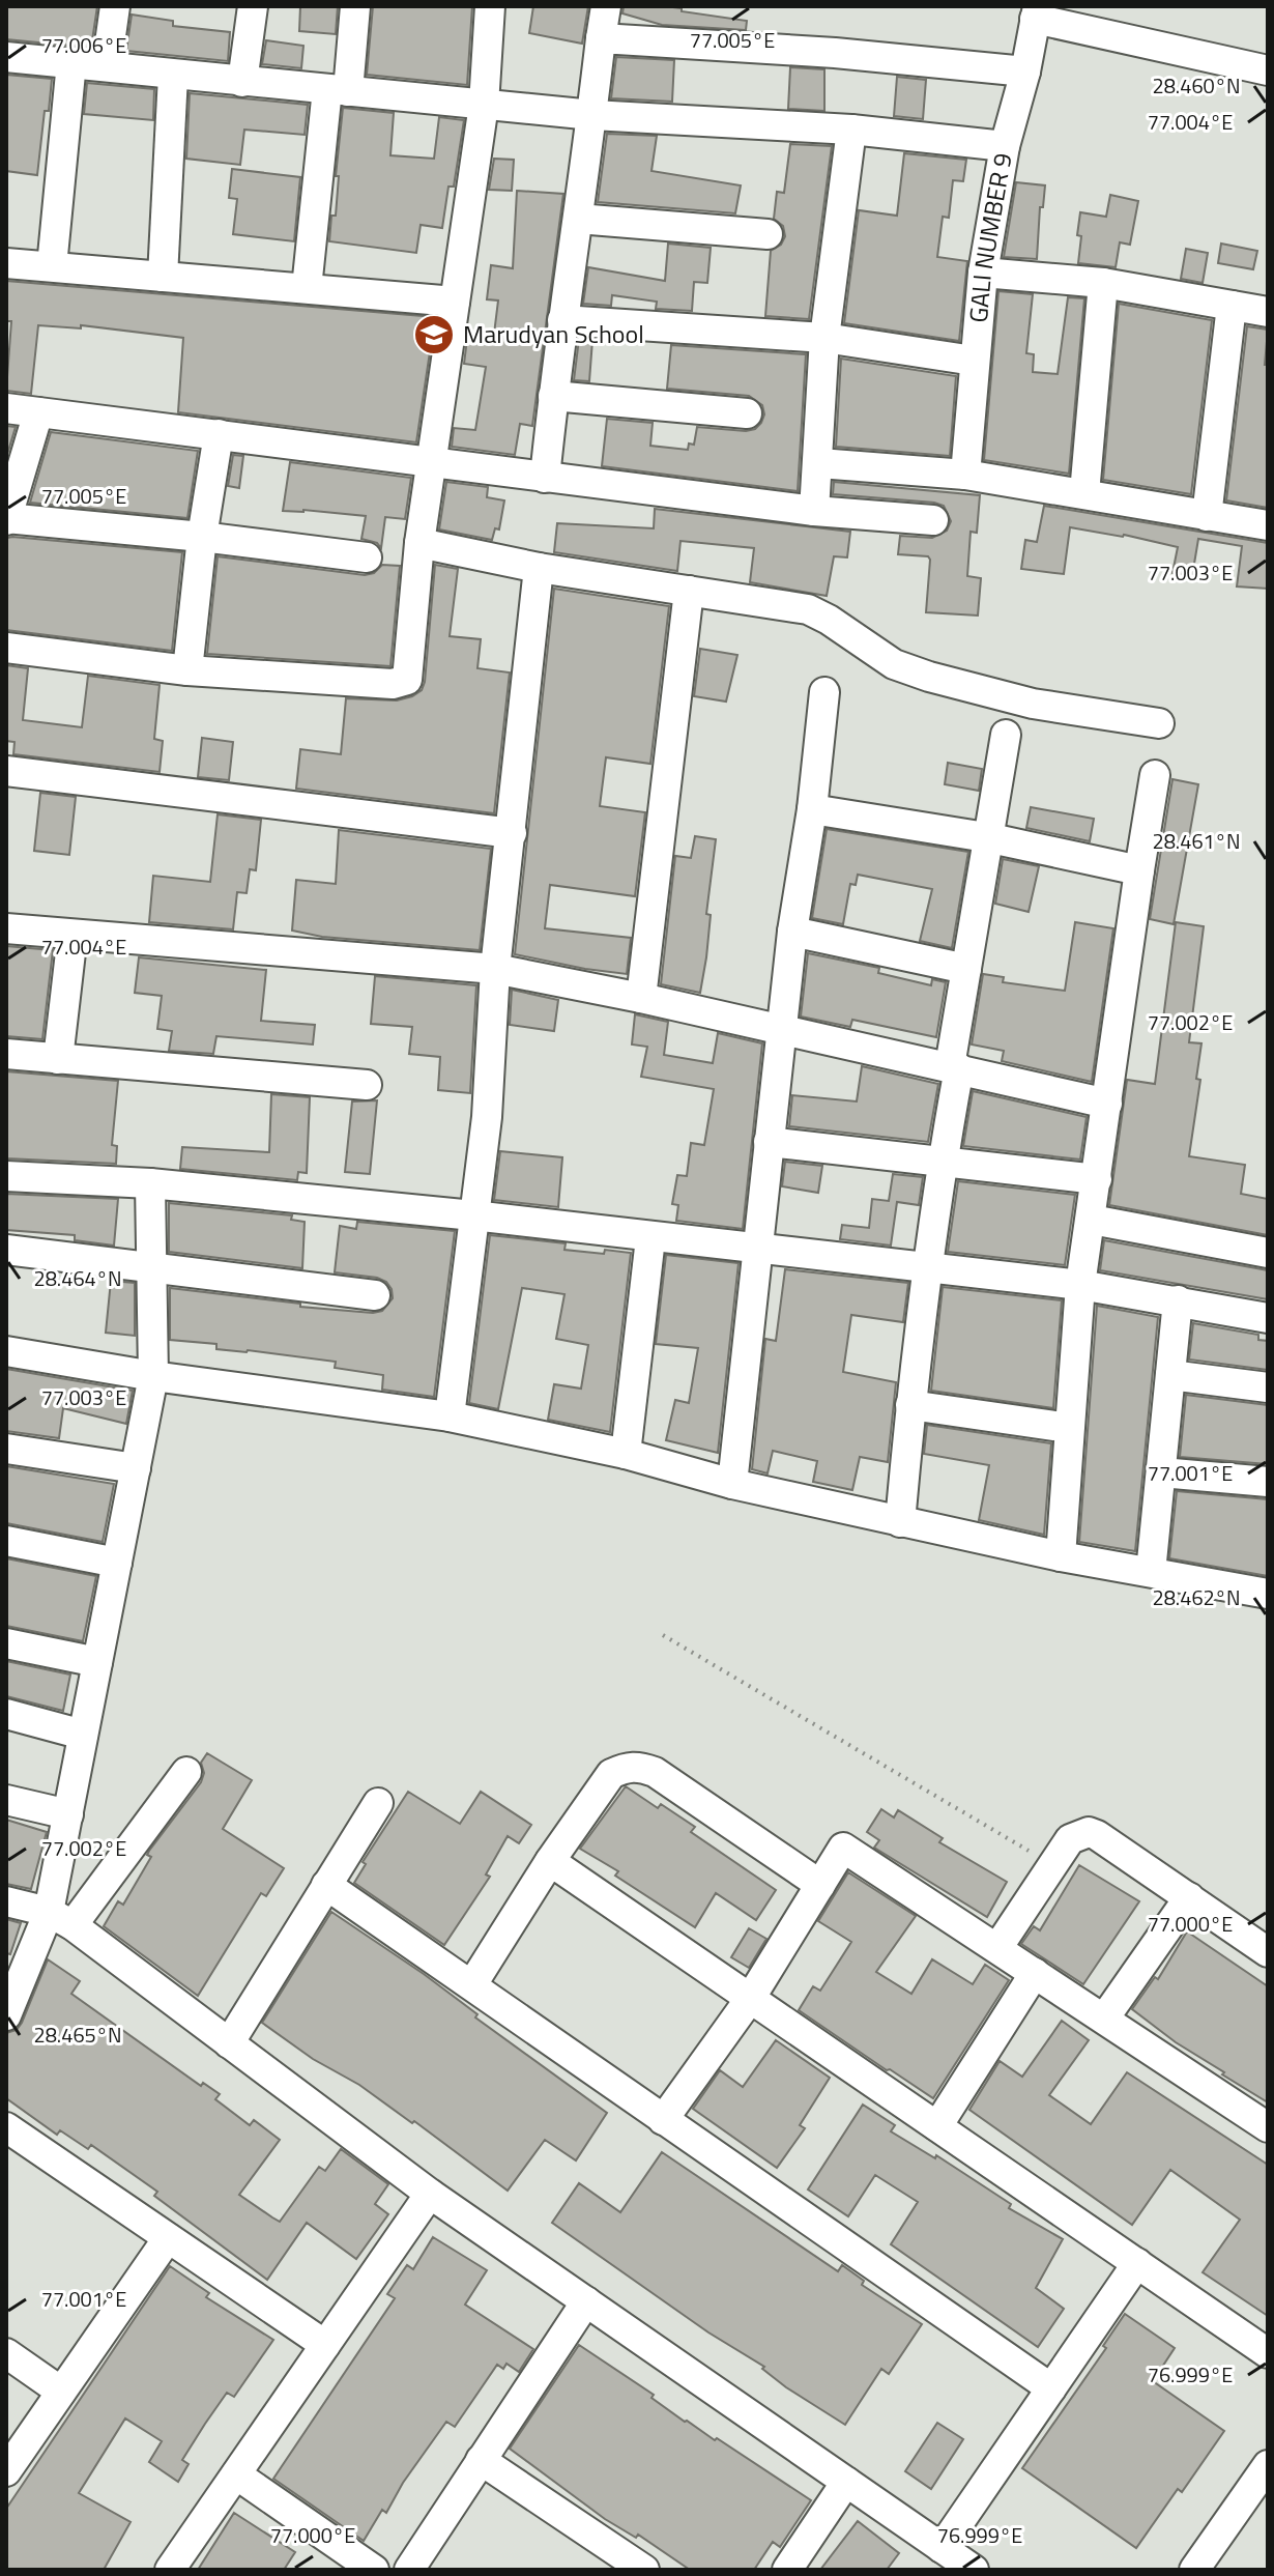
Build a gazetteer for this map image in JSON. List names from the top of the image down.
{
  "streets": {
    "street": ["GALI NUMBER 9"]
  },
  "places": {
    "school or university": ["Marudyan School"]
  },
  "coordinates": [
    "77.005°E",
    "77.006°E",
    "28.460°N",
    "77.004°E",
    "77.003°E",
    "28.461°N",
    "77.002°E",
    "28.464°N",
    "77.001°E",
    "28.462°N",
    "77.000°E",
    "28.465°N",
    "76.999°E"
  ]
}
